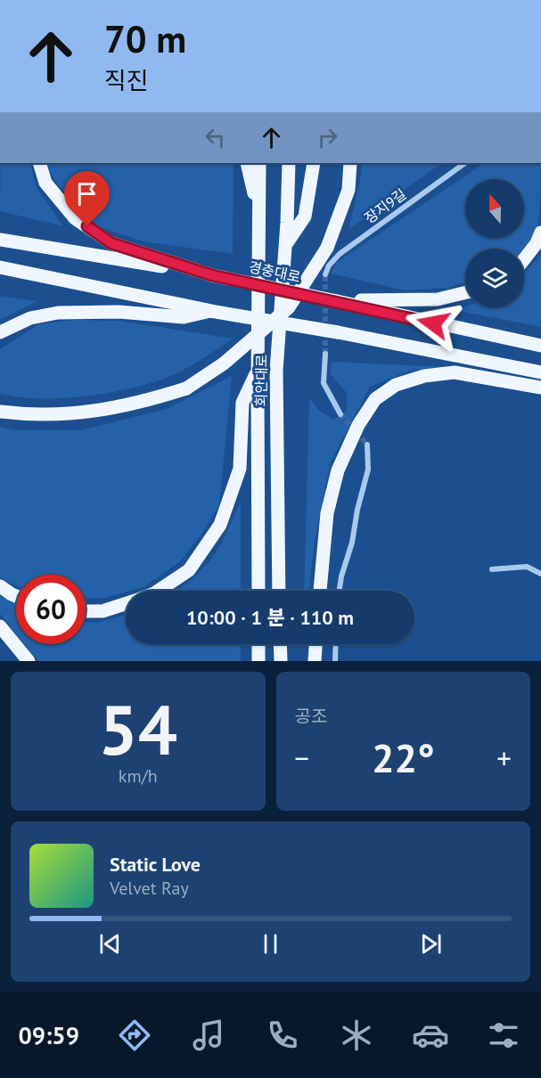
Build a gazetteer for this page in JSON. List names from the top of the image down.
{
  "streets": {
    "main road": ["경충대로", "회안대로"],
    "street": ["장지9길"]
  },
  "north": "top",
  "page": {
    "turn": ["70 m", "직진"],
    "limit": "60",
    "trip": "10:00 · 1 분 · 110 m",
    "tile": [
      ["54", "km/h"],
      "공조"
    ],
    "heat": ["−", "22°", "+"],
    "song": ["Static Love", "Velvet Ray"],
    "tabs": "09:59"
  }
}
